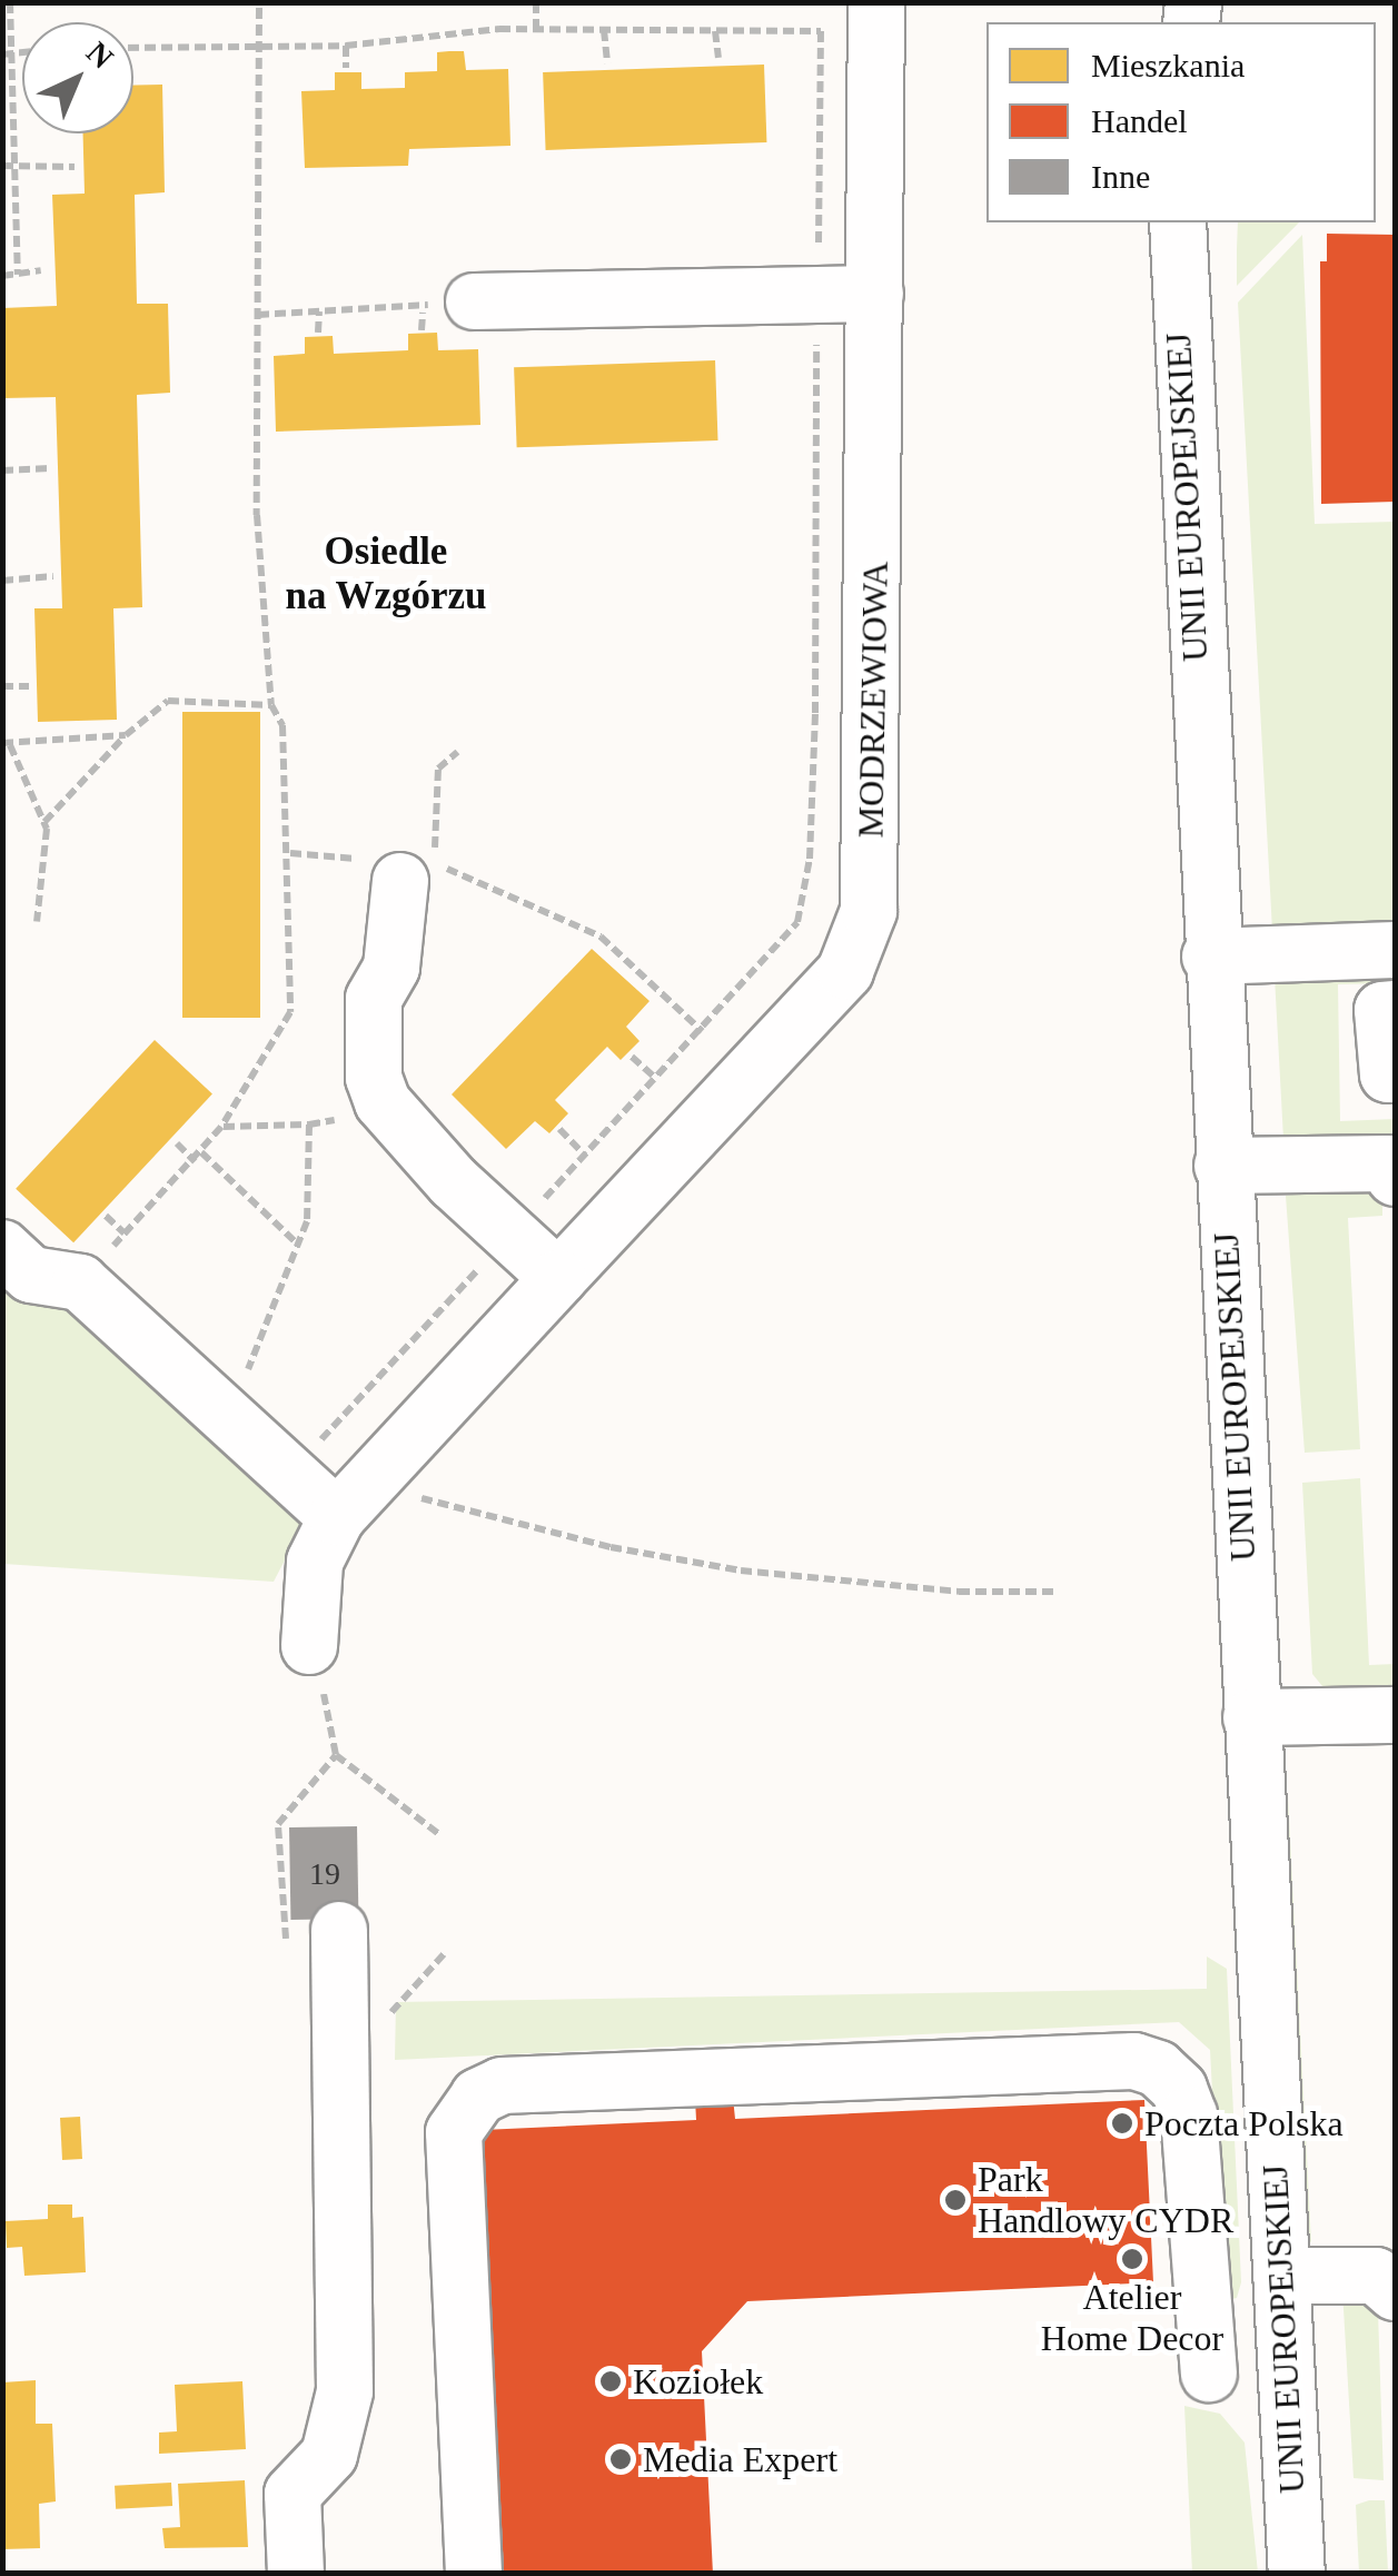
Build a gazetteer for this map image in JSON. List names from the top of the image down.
{
  "streets": {
    "street": ["UNII EUROPEJSKIEJ", "MODRZEWIOWA"]
  },
  "districts": ["Osiedle na Wzgórzu"],
  "places": [
    "Poczta Polska",
    "Park Handlowy CYDR",
    "Atelier Home Decor",
    "Koziołek",
    "Media Expert"
  ],
  "house_numbers": ["19"],
  "legend": ["Mieszkania", "Handel", "Inne"],
  "north": "top right"
}
